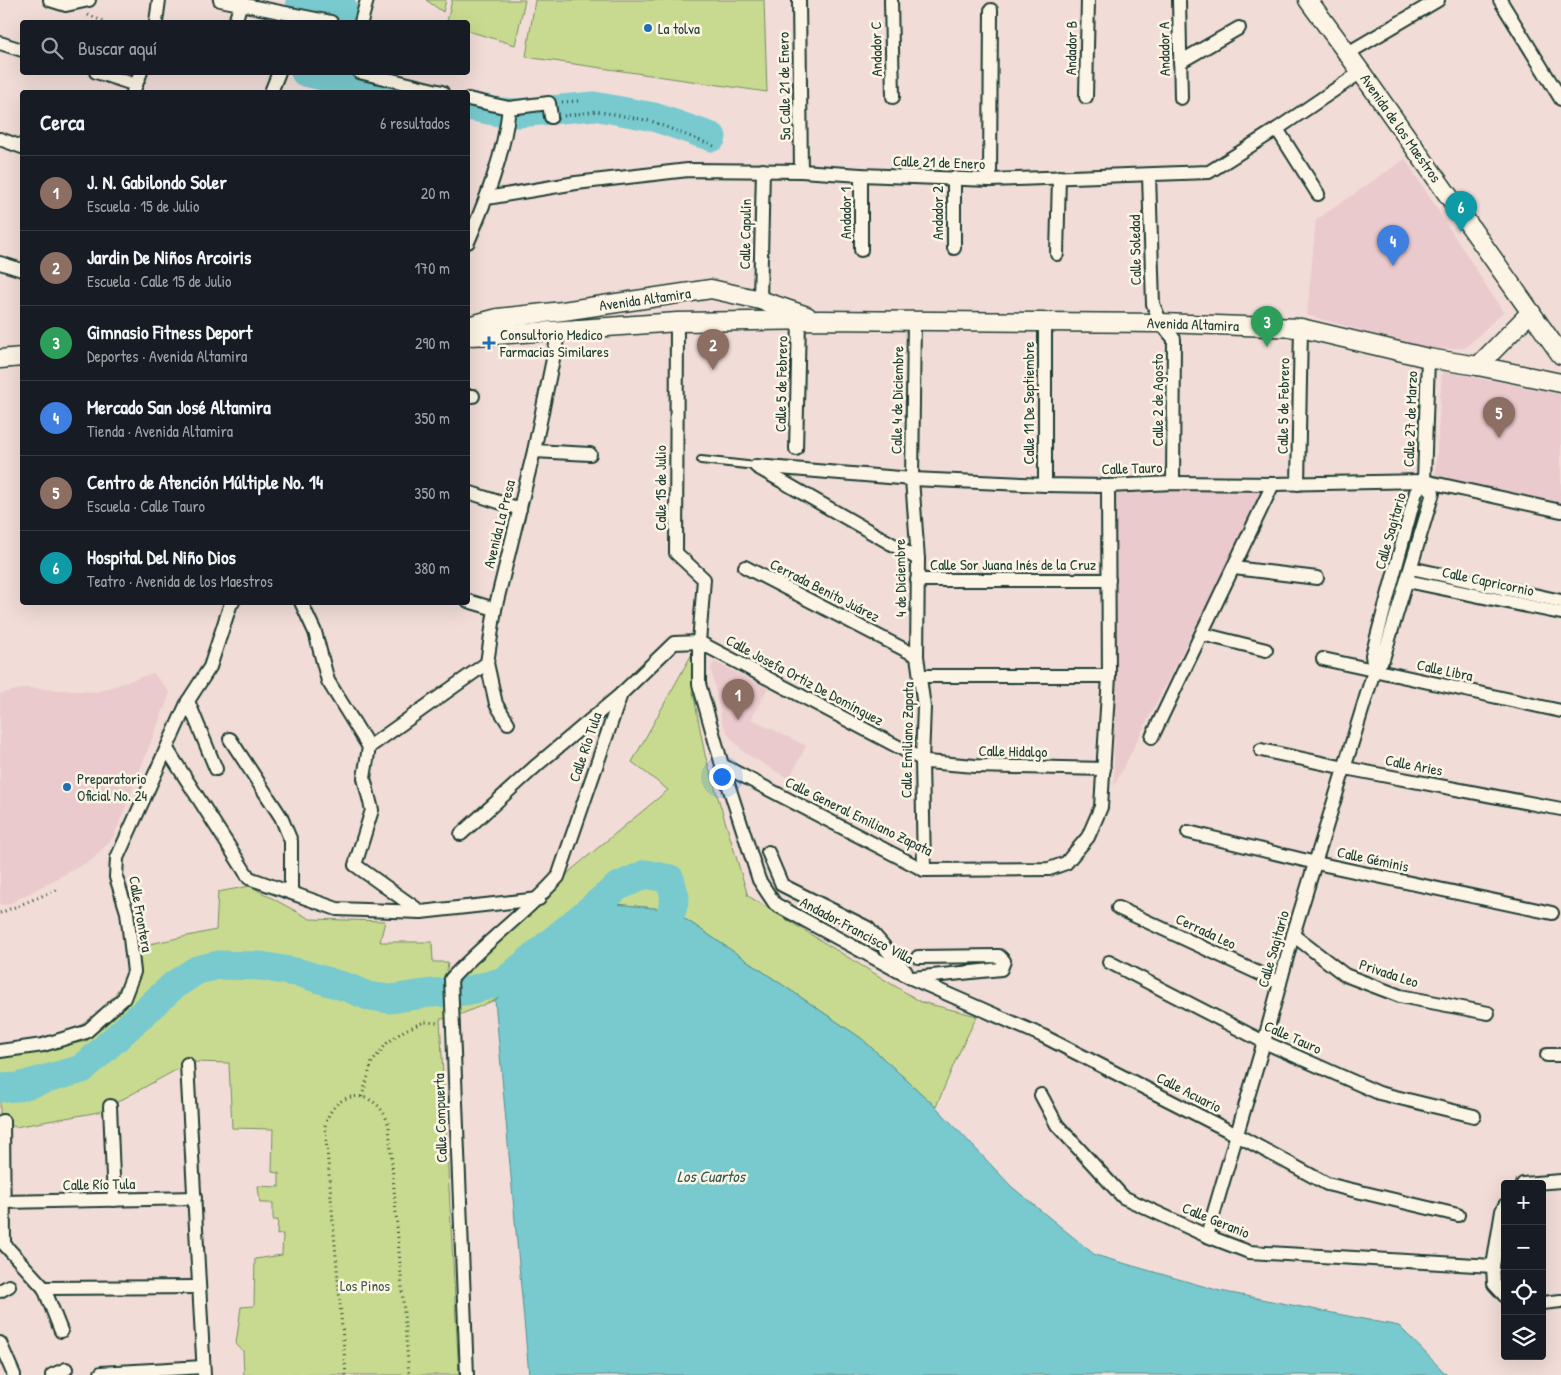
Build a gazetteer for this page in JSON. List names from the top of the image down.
{
  "streets": {
    "street": [
      "Andador B",
      "Andador C",
      "Andador A",
      "5a Calle 21 de Enero",
      "Avenida de los Maestros",
      "Calle 21 de Enero",
      "Andador 1",
      "Andador 2",
      "Calle Capulín",
      "Calle Soledad",
      "Avenida Altamira",
      "Calle 5 de Febrero",
      "Calle 4 de Diciembre",
      "Calle 2 de Agosto",
      "Calle 11 De Septiembre",
      "Calle 27 de Marzo",
      "Calle Tauro",
      "Calle 15 de Julio",
      "Avenida La Presa",
      "Calle Sagitario",
      "Calle Sor Juana Inés de la Cruz",
      "4 de Diciembre",
      "Calle Capricornio",
      "Cerrada Benito Juárez",
      "Calle Libra",
      "Calle Josefa Ortiz De Domínguez",
      "Calle Emiliano Zapata",
      "Calle Río Tula",
      "Calle Hidalgo",
      "Calle Aries",
      "Calle General Emiliano Zapata",
      "Calle Géminis",
      "Calle Frontera",
      "Andador Francisco Villa",
      "Cerrada Leo",
      "Privada Leo",
      "Calle Acuario",
      "Calle Compuerta",
      "Calle Geranio"
    ]
  },
  "crossings": [
    ["5a Calle 21 de Enero", "Calle 21 de Enero"],
    ["Avenida de los Maestros", "Calle 21 de Enero"],
    ["Calle 21 de Enero", "Andador 1"],
    ["Calle 21 de Enero", "Andador 2"],
    ["Calle 21 de Enero", "Calle Capulín"],
    ["Calle 21 de Enero", "Calle Soledad"],
    ["Calle Capulín", "Avenida Altamira"],
    ["Calle Soledad", "Avenida Altamira"],
    ["Calle Soledad", "Calle 2 de Agosto"],
    ["Avenida Altamira", "Calle 5 de Febrero"],
    ["Avenida Altamira", "Calle 4 de Diciembre"],
    ["Avenida Altamira", "Calle 2 de Agosto"],
    ["Avenida Altamira", "Calle 11 De Septiembre"],
    ["Avenida Altamira", "Calle 27 de Marzo"],
    ["Avenida Altamira", "Calle 15 de Julio"],
    ["Avenida Altamira", "Avenida La Presa"],
    ["Calle 5 de Febrero", "Calle Tauro"],
    ["Calle 4 de Diciembre", "Calle Tauro"],
    ["Calle 4 de Diciembre", "4 de Diciembre"],
    ["Calle 2 de Agosto", "Calle Tauro"],
    ["Calle 11 De Septiembre", "Calle Tauro"],
    ["Calle 27 de Marzo", "Calle Tauro"],
    ["Calle 27 de Marzo", "Calle Sagitario"],
    ["Calle Tauro", "Calle Sagitario"],
    ["Calle Tauro", "4 de Diciembre"],
    ["Calle 15 de Julio", "Calle Josefa Ortiz De Domínguez"],
    ["Calle 15 de Julio", "Calle Río Tula"],
    ["Calle 15 de Julio", "Andador Francisco Villa"],
    ["Calle Sagitario", "Calle Capricornio"],
    ["Calle Sagitario", "Calle Libra"],
    ["Calle Sagitario", "Calle Aries"],
    ["Calle Sagitario", "Calle Géminis"],
    ["Calle Sagitario", "Cerrada Leo"],
    ["Calle Sagitario", "Privada Leo"],
    ["Calle Sagitario", "Calle Acuario"],
    ["Calle Sagitario", "Calle Geranio"],
    ["Calle Sor Juana Inés de la Cruz", "4 de Diciembre"],
    ["4 de Diciembre", "Cerrada Benito Juárez"],
    ["4 de Diciembre", "Calle Emiliano Zapata"],
    ["Calle Josefa Ortiz De Domínguez", "Calle Emiliano Zapata"],
    ["Calle Josefa Ortiz De Domínguez", "Calle Río Tula"],
    ["Calle Josefa Ortiz De Domínguez", "Calle Hidalgo"],
    ["Calle Josefa Ortiz De Domínguez", "Andador Francisco Villa"],
    ["Calle Emiliano Zapata", "Calle Hidalgo"],
    ["Calle Emiliano Zapata", "Calle General Emiliano Zapata"],
    ["Calle Río Tula", "Andador Francisco Villa"],
    ["Calle Río Tula", "Calle Compuerta"],
    ["Calle Hidalgo", "Calle General Emiliano Zapata"],
    ["Calle General Emiliano Zapata", "Andador Francisco Villa"],
    ["Andador Francisco Villa", "Calle Acuario"]
  ],
  "water": ["Los Cuartos"],
  "parks": ["Los Pinos"],
  "places": {
    "other": ["La tolva", "Preparatorio Oficial No. 24"],
    "health": ["Consultorio Medico Farmacias Similares"]
  },
  "page": {
    "search": "Buscar aquí",
    "heading": ["Cerca", "6 resultados"],
    "list": [
      {
        "mark": "1",
        "name": "J. N. Gabilondo Soler",
        "note": "Escuela · 15 de Julio",
        "value": "20 m"
      },
      {
        "mark": "2",
        "name": "Jardin De Niños Arcoiris",
        "note": "Escuela · Calle 15 de Julio",
        "value": "170 m"
      },
      {
        "mark": "3",
        "name": "Gimnasio Fitness Deport",
        "note": "Deportes · Avenida Altamira",
        "value": "290 m"
      },
      {
        "mark": "4",
        "name": "Mercado San José Altamira",
        "note": "Tienda · Avenida Altamira",
        "value": "350 m"
      },
      {
        "mark": "5",
        "name": "Centro de Atención Múltiple No. 14",
        "note": "Escuela · Calle Tauro",
        "value": "350 m"
      },
      {
        "mark": "6",
        "name": "Hospital Del Niño Dios",
        "note": "Teatro · Avenida de los Maestros",
        "value": "380 m"
      }
    ],
    "pins": [
      "6",
      "4",
      "3",
      "2",
      "5",
      "1"
    ],
    "map_buttons": ["+", "−"]
  }
}
